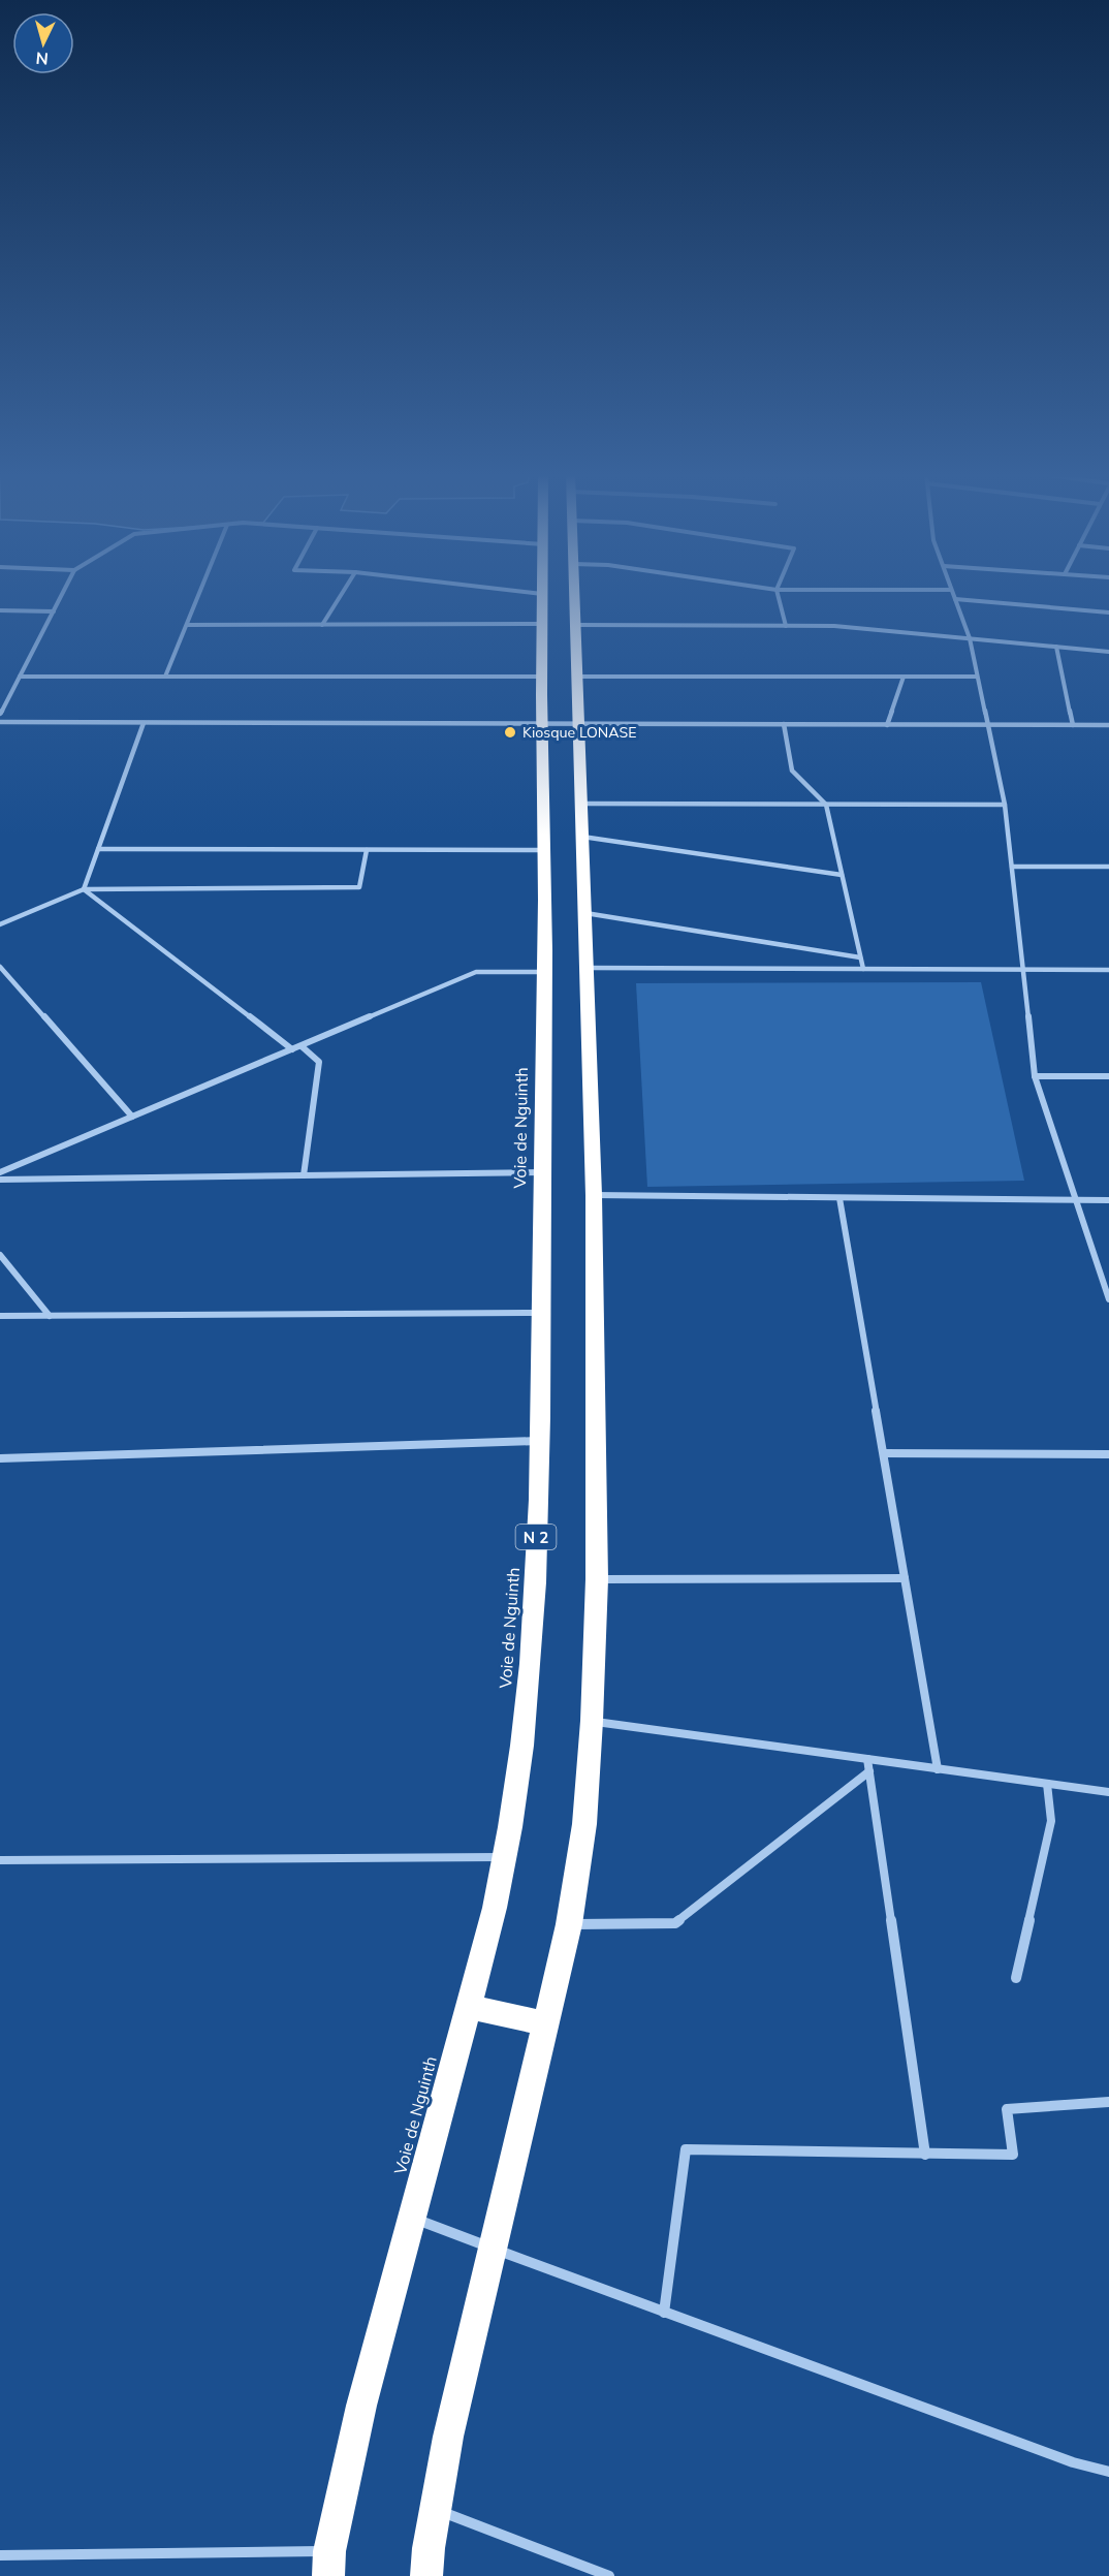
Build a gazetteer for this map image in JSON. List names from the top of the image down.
{
  "streets": {
    "highway": ["Voie de Nguinth", "N 2"]
  },
  "places": ["Kiosque LONASE"],
  "north": "bottom"
}
